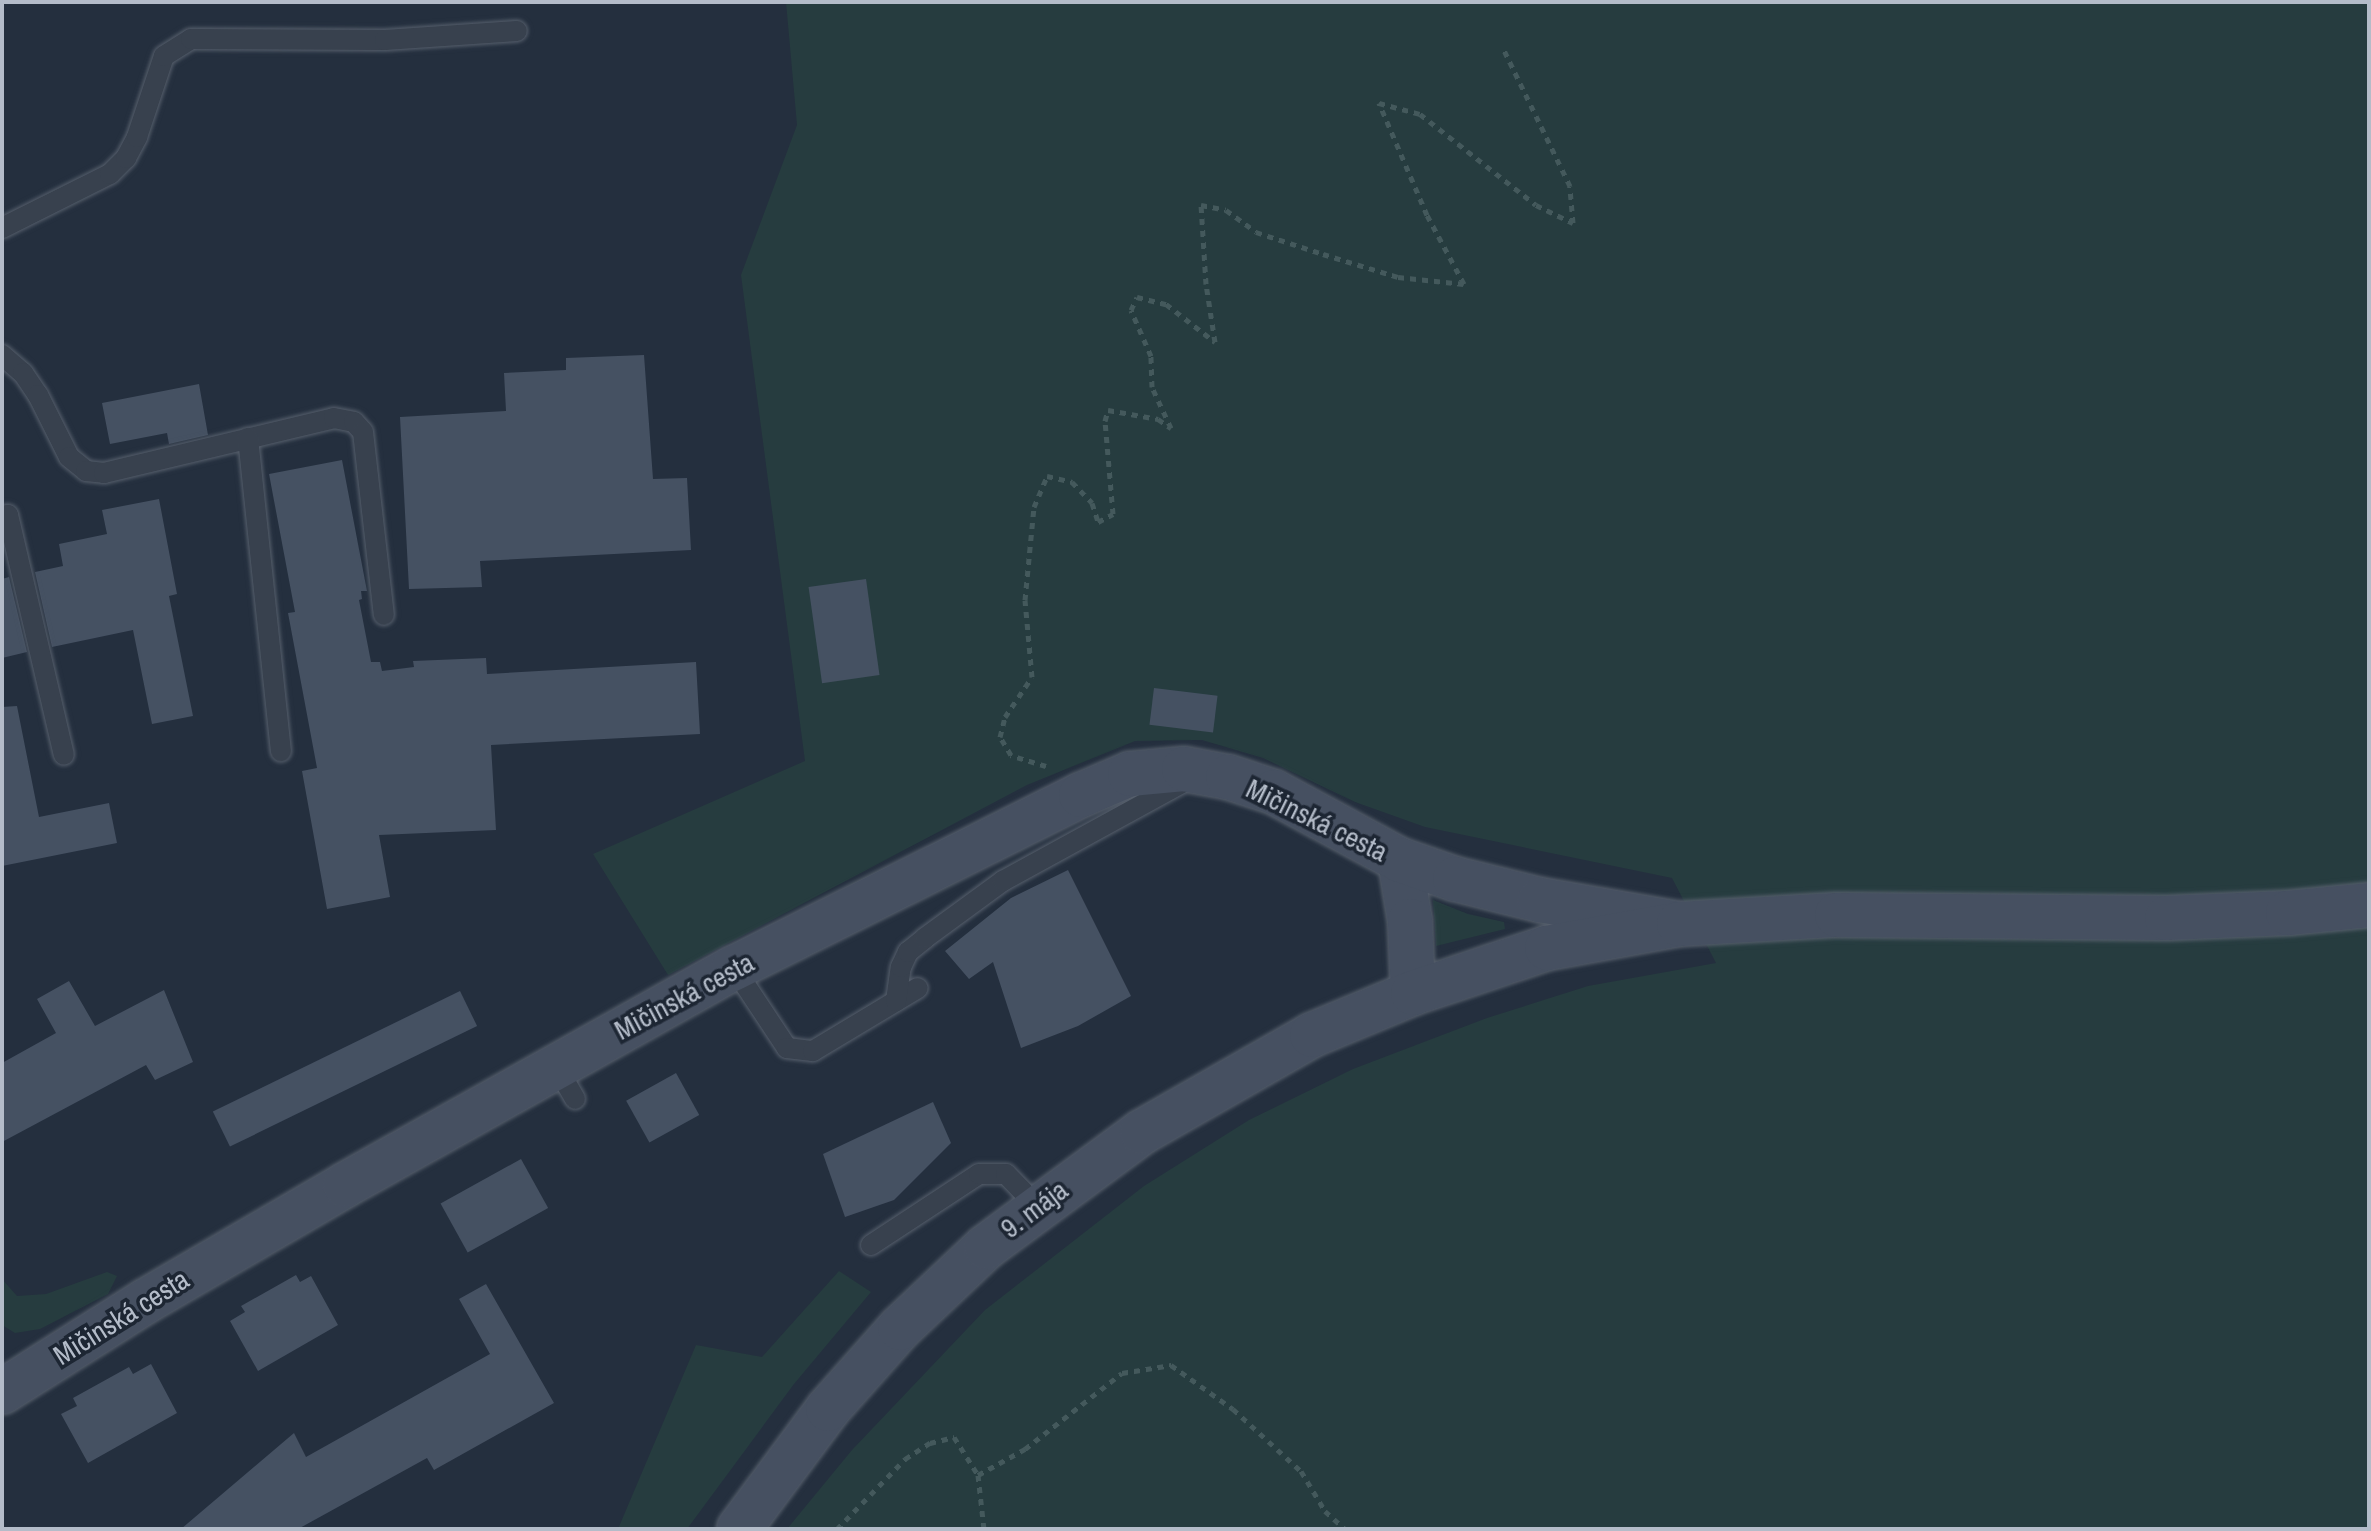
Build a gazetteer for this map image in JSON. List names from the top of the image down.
{
  "streets": {
    "street": ["Mičinská cesta", "9. mája"]
  },
  "crossings": [
    ["Mičinská cesta", "9. mája"]
  ]
}
